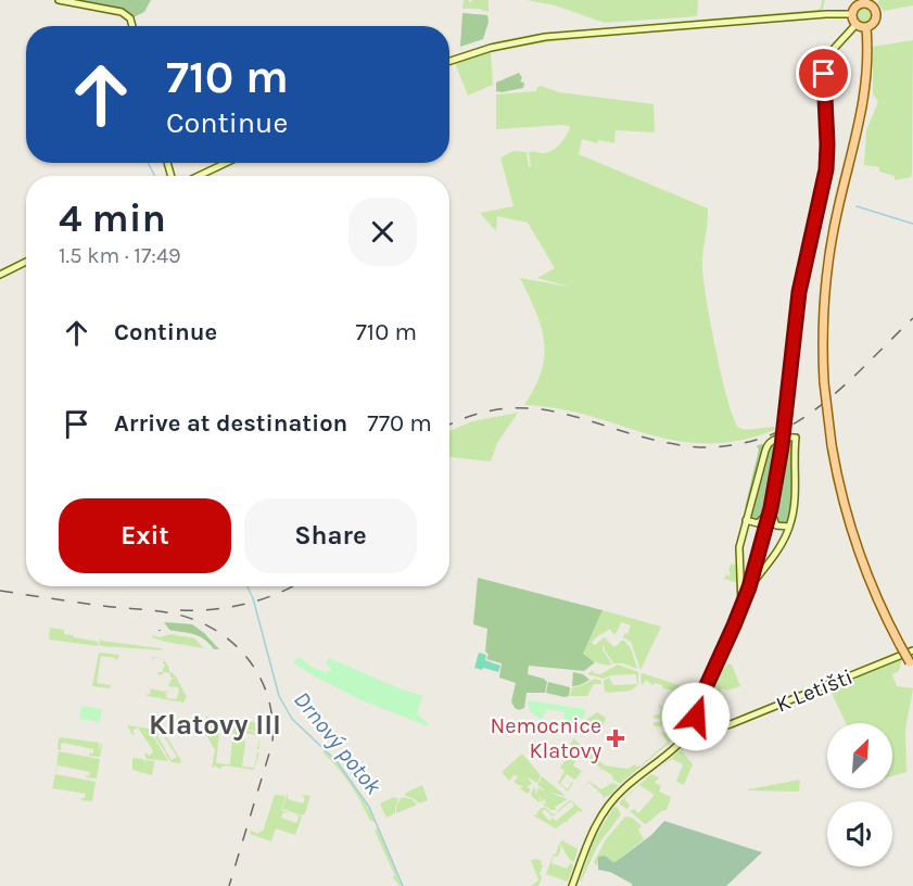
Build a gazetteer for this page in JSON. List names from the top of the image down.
{
  "streets": {
    "main road": ["K Letišti"]
  },
  "districts": ["Klatovy III"],
  "water": ["Drnový potok"],
  "places": {
    "health": ["Nemocnice Klatovy"]
  },
  "north": "top right",
  "page": {
    "turn": ["710 m", "Continue"],
    "heading": ["4 min", "1.5 km · 17:49"],
    "list": [
      {
        "name": "Continue",
        "value": "710 m"
      },
      {
        "name": "Arrive at destination",
        "value": "770 m"
      }
    ],
    "buttons": ["Exit", "Share"]
  }
}
